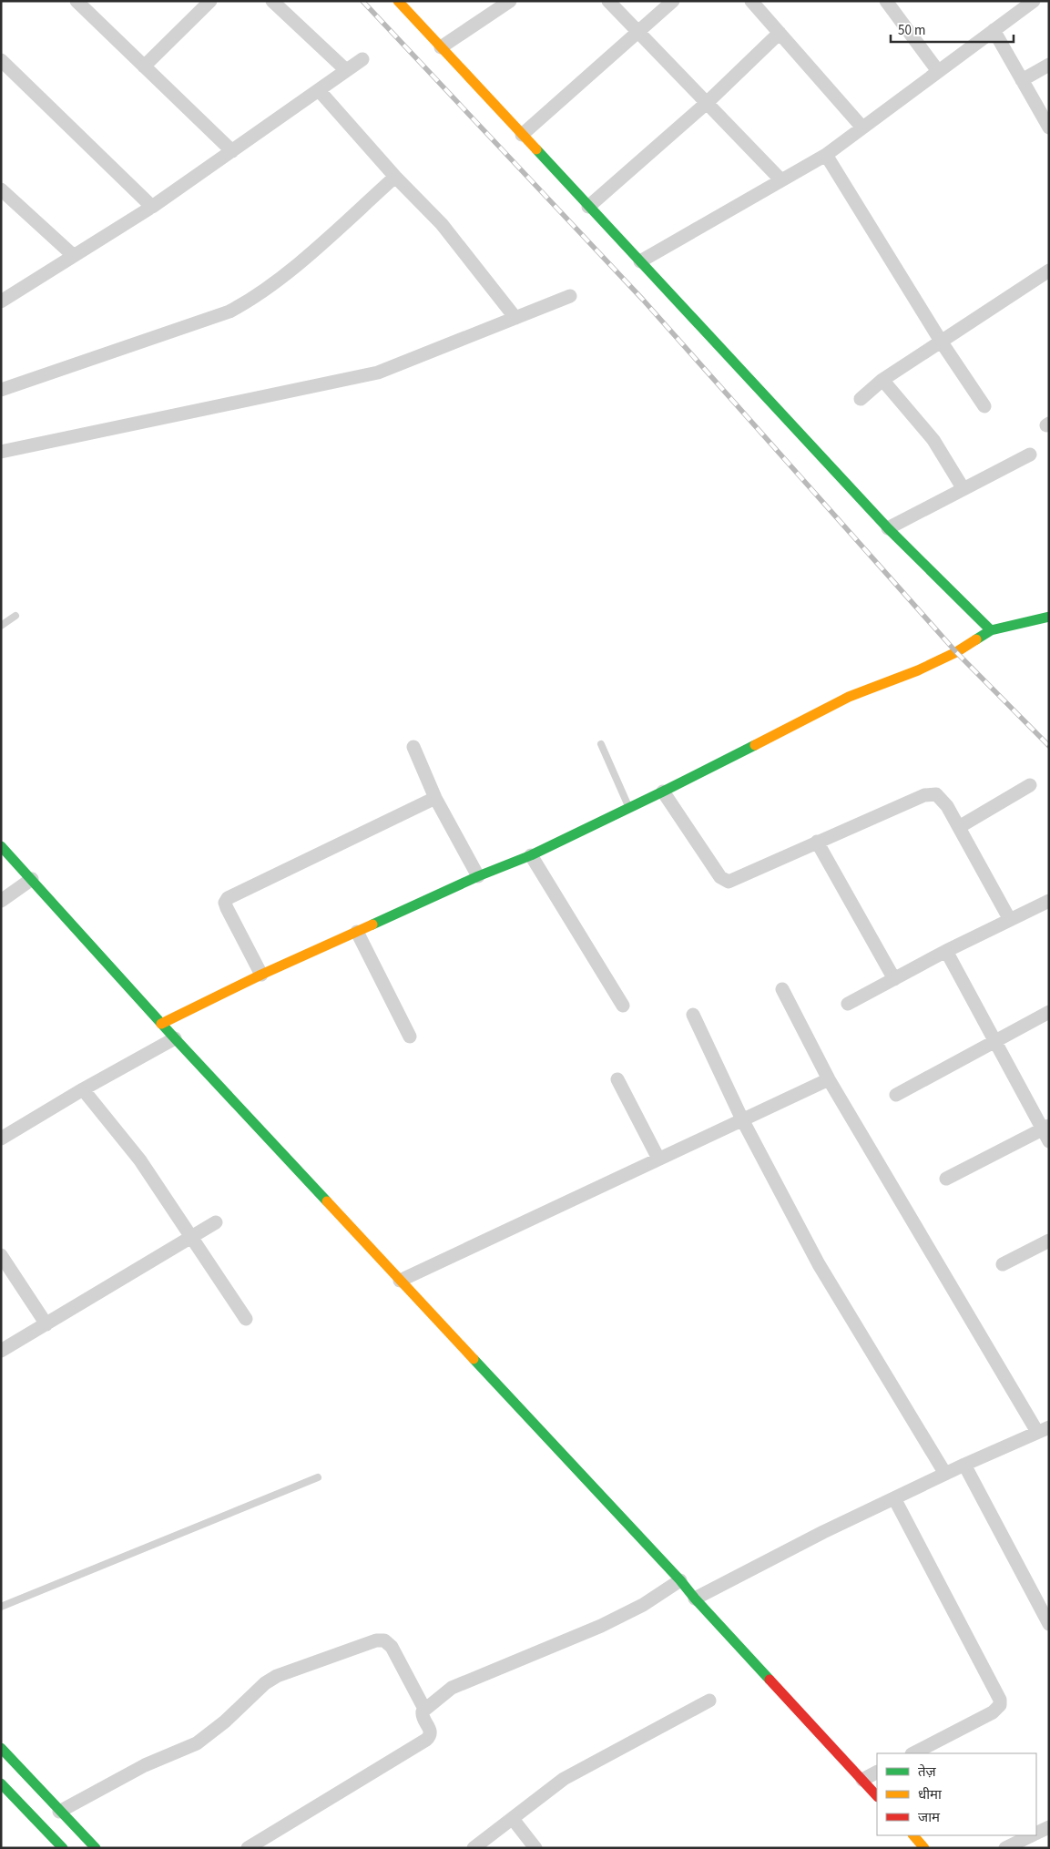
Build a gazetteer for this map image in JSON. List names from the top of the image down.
{
  "legend": ["तेज़", "धीमा", "जाम"],
  "scale_bar": "50 m"
}
